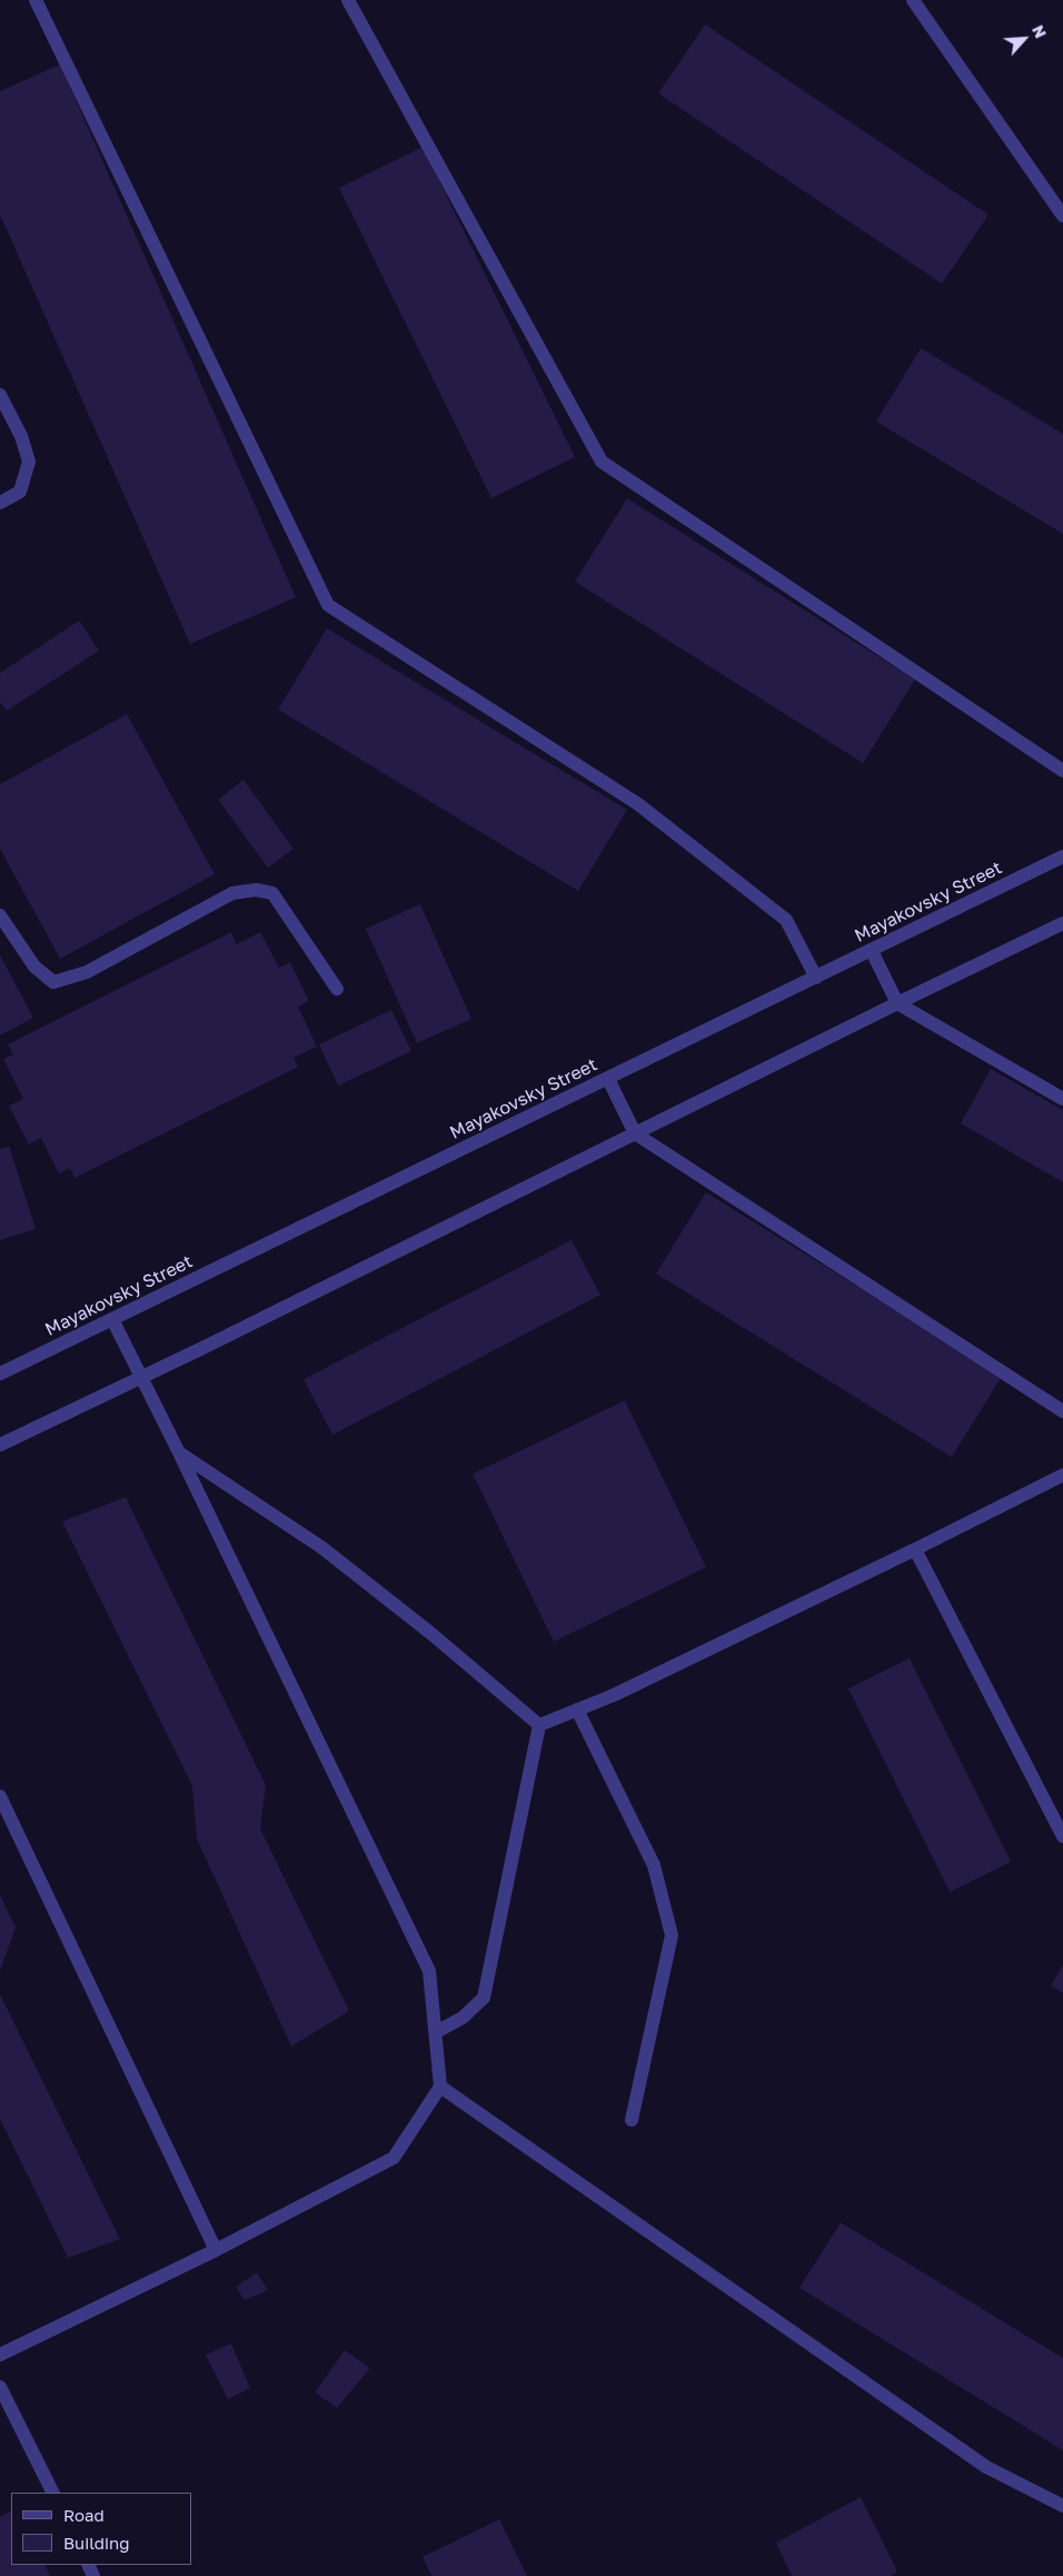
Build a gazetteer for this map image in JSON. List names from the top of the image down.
{
  "streets": {
    "street": ["Mayakovsky Street"]
  },
  "legend": ["Road", "Building"],
  "north": "top right"
}
